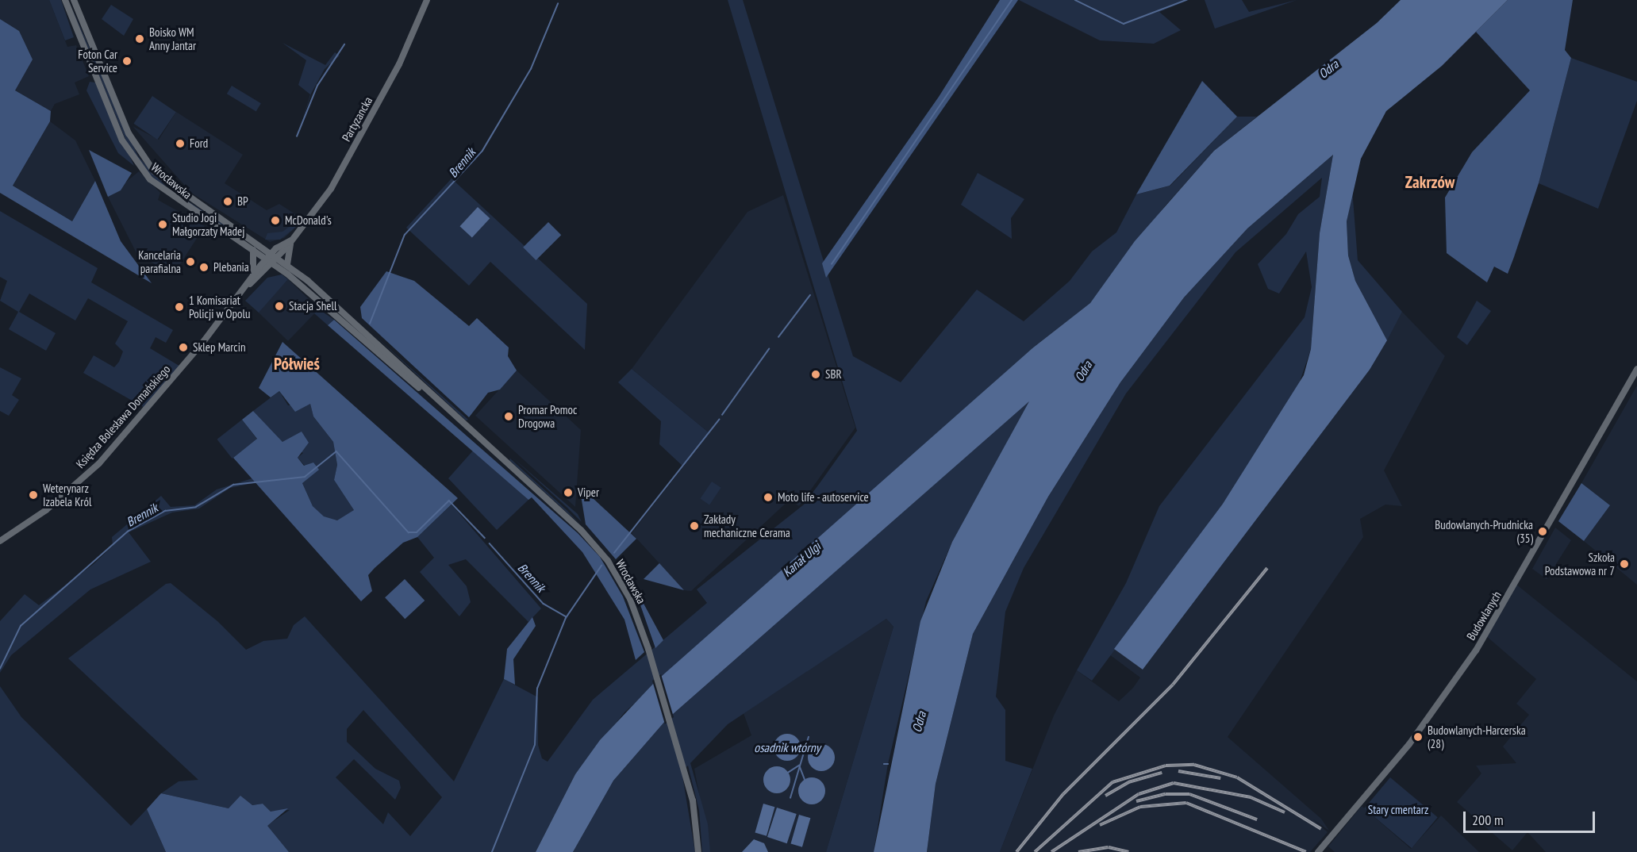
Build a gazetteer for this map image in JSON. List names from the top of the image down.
{
  "streets": {
    "main road": [
      "Partyzancka",
      "Wrocławska",
      "Księdza Bolesława Domańskiego",
      "Budowlanych"
    ]
  },
  "crossings": [
    ["Partyzancka", "Wrocławska"],
    ["Partyzancka", "Księdza Bolesława Domańskiego"],
    ["Wrocławska", "Księdza Bolesława Domańskiego"]
  ],
  "districts": ["Zakrzów", "Półwieś"],
  "water": [
    "Odra",
    "Brennik",
    "Kanał Ulgi",
    "osadnik wtórny"
  ],
  "parks": ["Stary cmentarz"],
  "places": [
    "Boisko WM Anny Jantar",
    "Foton Car Service",
    "Ford",
    "BP",
    "McDonald's",
    "Studio Jogi Małgorzaty Madej",
    "Kancelaria parafialna",
    "Plebania",
    "Stacja Shell",
    "1 Komisariat Policji w Opolu",
    "Sklep Marcin",
    "SBR",
    "Promar Pomoc Drogowa",
    "Viper",
    "Weterynarz Izabela Król",
    "Moto life - autoservice",
    "Zakłady mechaniczne Cerama",
    "Budowlanych-Prudnicka (35)",
    "Szkoła Podstawowa nr 7",
    "Budowlanych-Harcerska (28)"
  ],
  "scale_bar": "200 m"
}
